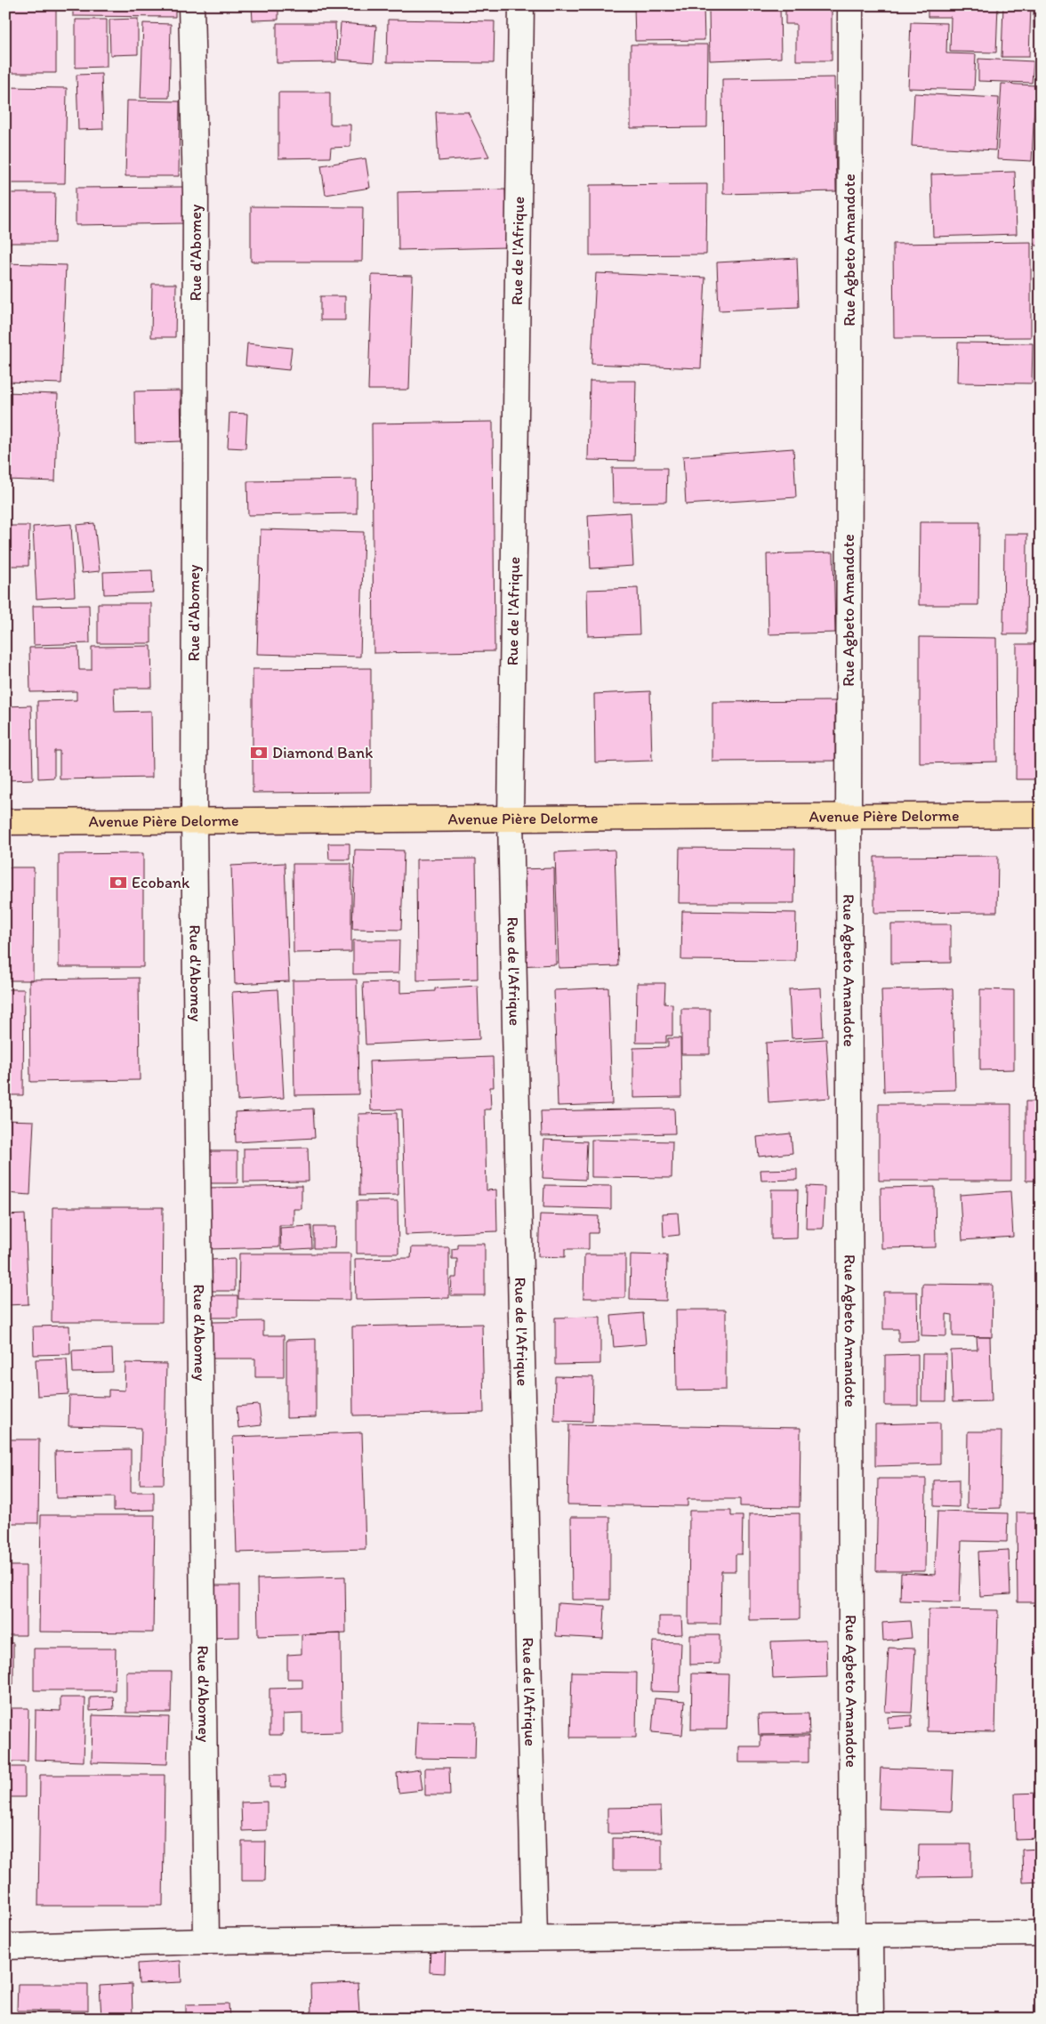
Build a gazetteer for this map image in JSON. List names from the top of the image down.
{
  "streets": {
    "main road": ["Avenue Pière Delorme"],
    "street": ["Rue Agbeto Amandote", "Rue de l'Afrique", "Rue d'Abomey"]
  },
  "crossings": [
    ["Rue Agbeto Amandote", "Avenue Pière Delorme"],
    ["Rue de l'Afrique", "Avenue Pière Delorme"],
    ["Rue d'Abomey", "Avenue Pière Delorme"]
  ],
  "places": {
    "bank": ["Diamond Bank", "Ecobank"]
  }
}
